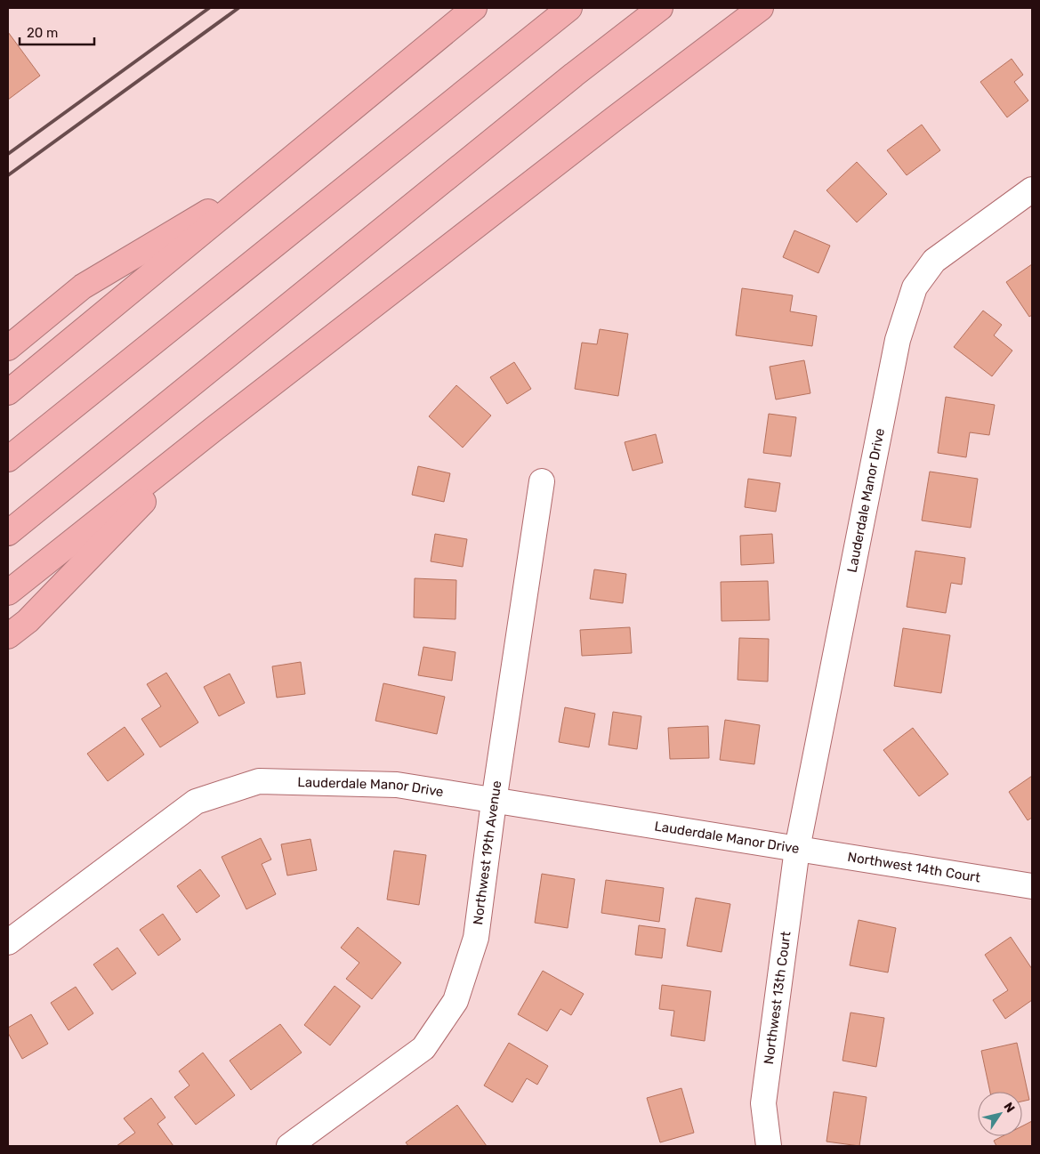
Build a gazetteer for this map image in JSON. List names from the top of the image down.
{
  "streets": {
    "street": [
      "Lauderdale Manor Drive",
      "Northwest 19th Avenue",
      "Northwest 14th Court",
      "Northwest 13th Court"
    ]
  },
  "crossings": [
    ["Lauderdale Manor Drive", "Northwest 19th Avenue"],
    ["Lauderdale Manor Drive", "Northwest 14th Court"],
    ["Lauderdale Manor Drive", "Northwest 13th Court"],
    ["Northwest 14th Court", "Northwest 13th Court"]
  ],
  "scale_bar": "20 m",
  "north": "top right"
}
